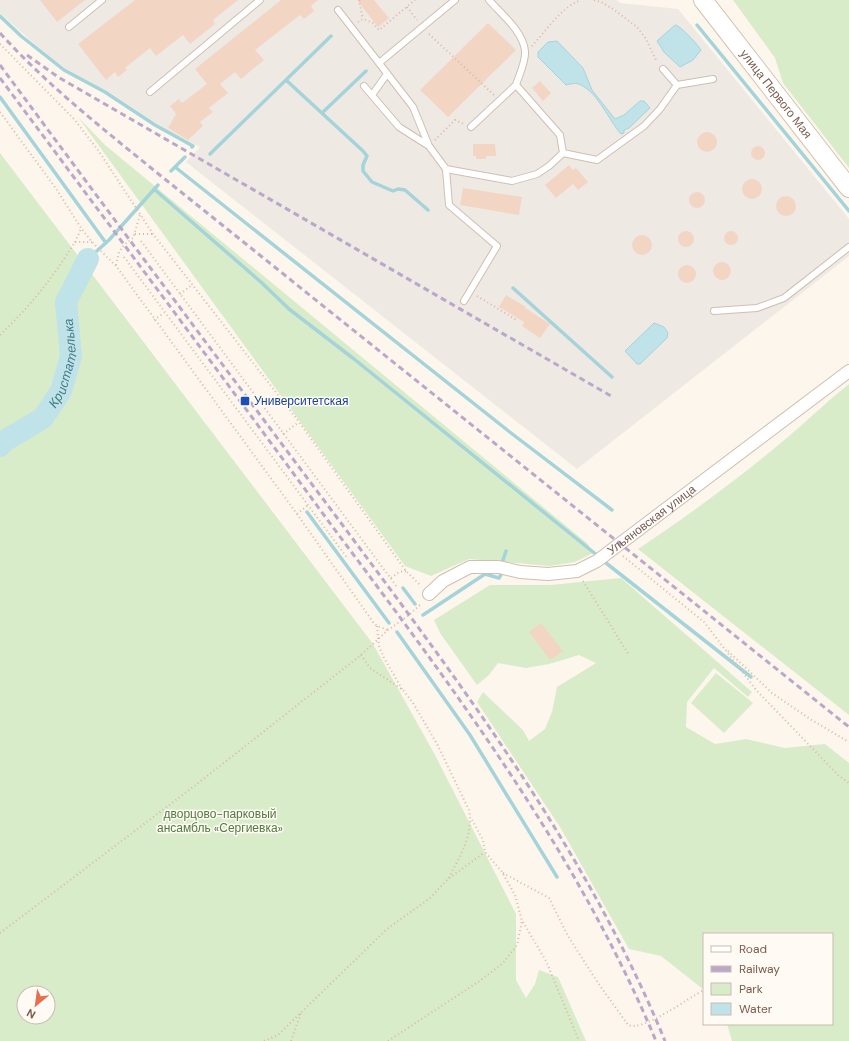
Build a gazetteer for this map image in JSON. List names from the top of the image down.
{
  "streets": {
    "street": ["улица Первого Мая", "Ульяновская улица"]
  },
  "water": ["Кристателька"],
  "parks": ["дворцово-парковый ансамбль «Сергиевка»"],
  "places": {
    "transit": ["Университетская"]
  },
  "legend": [
    "Road",
    "Railway",
    "Park",
    "Water"
  ],
  "north": "bottom left"
}
